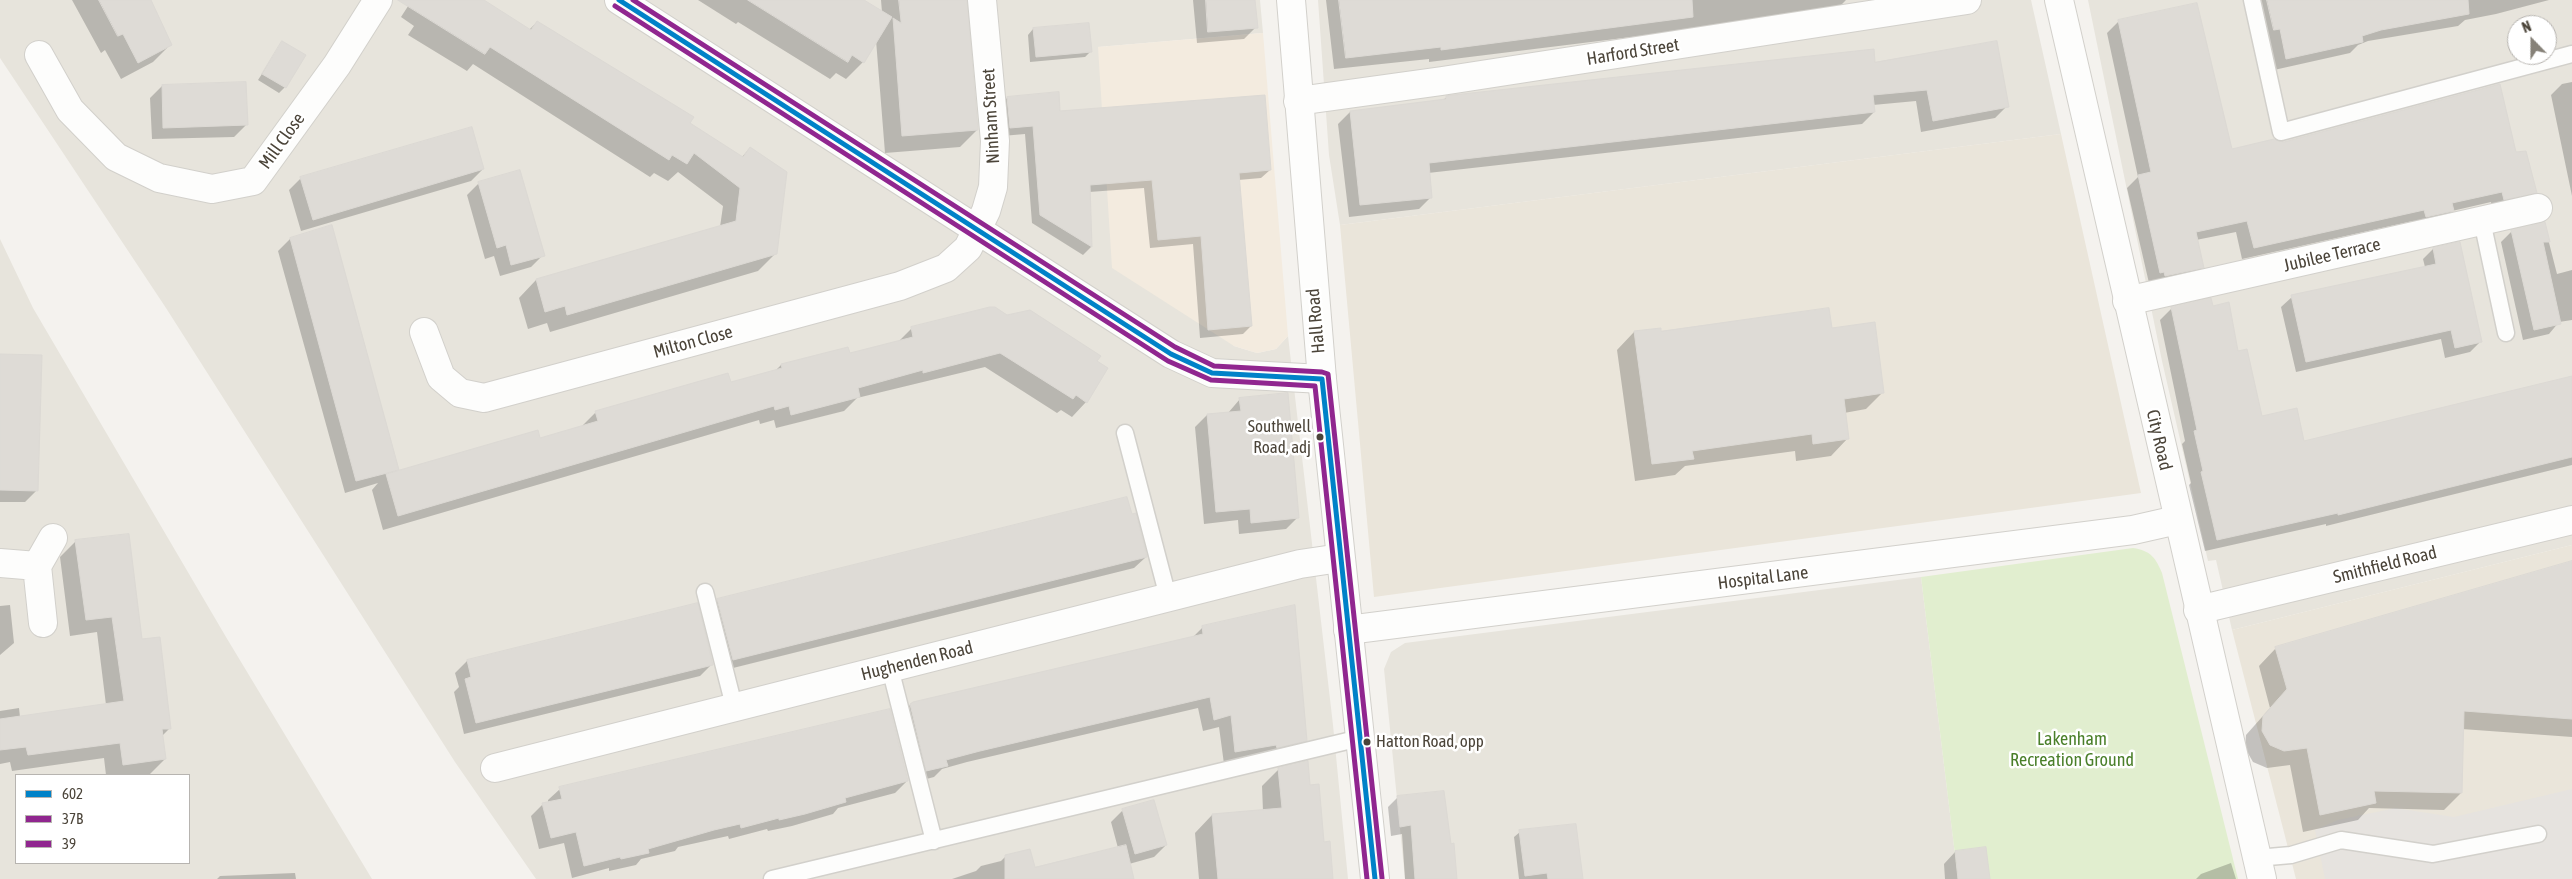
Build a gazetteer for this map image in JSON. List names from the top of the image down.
{
  "streets": {
    "street": [
      "Harford Street",
      "Ninham Street",
      "Mill Close",
      "Jubilee Terrace",
      "Hall Road",
      "Milton Close",
      "City Road",
      "Smithfield Road",
      "Hospital Lane",
      "Hughenden Road"
    ]
  },
  "crossings": [
    ["Harford Street", "Hall Road"],
    ["Ninham Street", "Milton Close"],
    ["Jubilee Terrace", "City Road"],
    ["Hall Road", "Hospital Lane"],
    ["Hall Road", "Hughenden Road"],
    ["City Road", "Smithfield Road"],
    ["City Road", "Hospital Lane"]
  ],
  "parks": ["Lakenham Recreation Ground"],
  "places": ["Southwell Road, adj", "Hatton Road, opp"],
  "lines": ["transit line 602", "transit line 39", "transit line 37B"],
  "legend": ["602", "37B", "39"],
  "north": "top"
}
